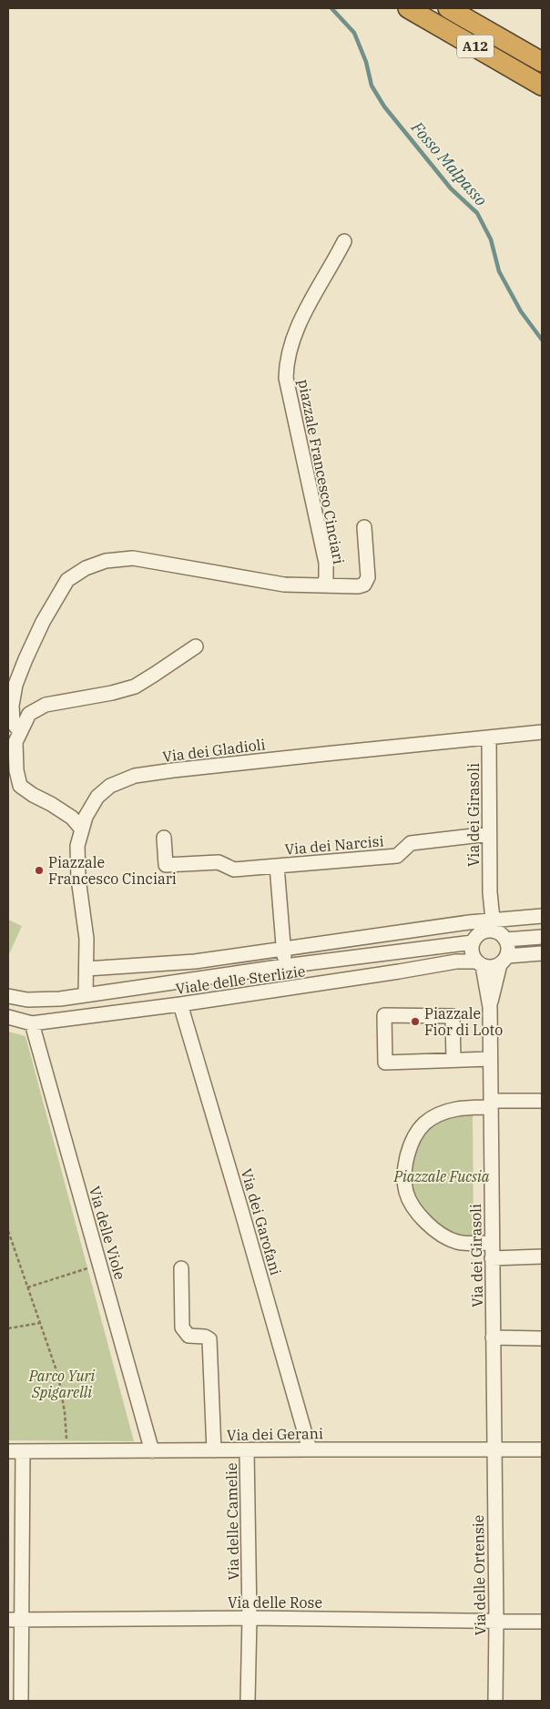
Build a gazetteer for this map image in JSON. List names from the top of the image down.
{
  "streets": {
    "highway": ["A12"],
    "street": [
      "piazzale Francesco Cinciari",
      "Via dei Gladioli",
      "Via dei Girasoli",
      "Via dei Narcisi",
      "Viale delle Sterlizie",
      "Via dei Garofani",
      "Via delle Viole",
      "Via dei Gerani",
      "Via delle Camelie",
      "Via delle Ortensie",
      "Via delle Rose"
    ]
  },
  "crossings": [
    ["Via dei Gladioli", "Via dei Girasoli"],
    ["Via dei Gladioli", "Viale delle Sterlizie"],
    ["Via dei Girasoli", "Via dei Narcisi"],
    ["Via dei Girasoli", "Viale delle Sterlizie"],
    ["Via dei Girasoli", "Via dei Gerani"],
    ["Via dei Girasoli", "Via delle Ortensie"],
    ["Via dei Narcisi", "Viale delle Sterlizie"],
    ["Viale delle Sterlizie", "Via dei Garofani"],
    ["Viale delle Sterlizie", "Via delle Viole"],
    ["Via dei Garofani", "Via dei Gerani"],
    ["Via delle Viole", "Via dei Gerani"],
    ["Via dei Gerani", "Via delle Camelie"],
    ["Via dei Gerani", "Via delle Ortensie"],
    ["Via delle Camelie", "Via delle Rose"],
    ["Via delle Ortensie", "Via delle Rose"]
  ],
  "water": ["Fosso Malpasso"],
  "parks": ["Piazzale Fucsia", "Parco Yuri Spigarelli"],
  "places": ["Piazzale Francesco Cinciari", "Piazzale Fior di Loto"]
}
